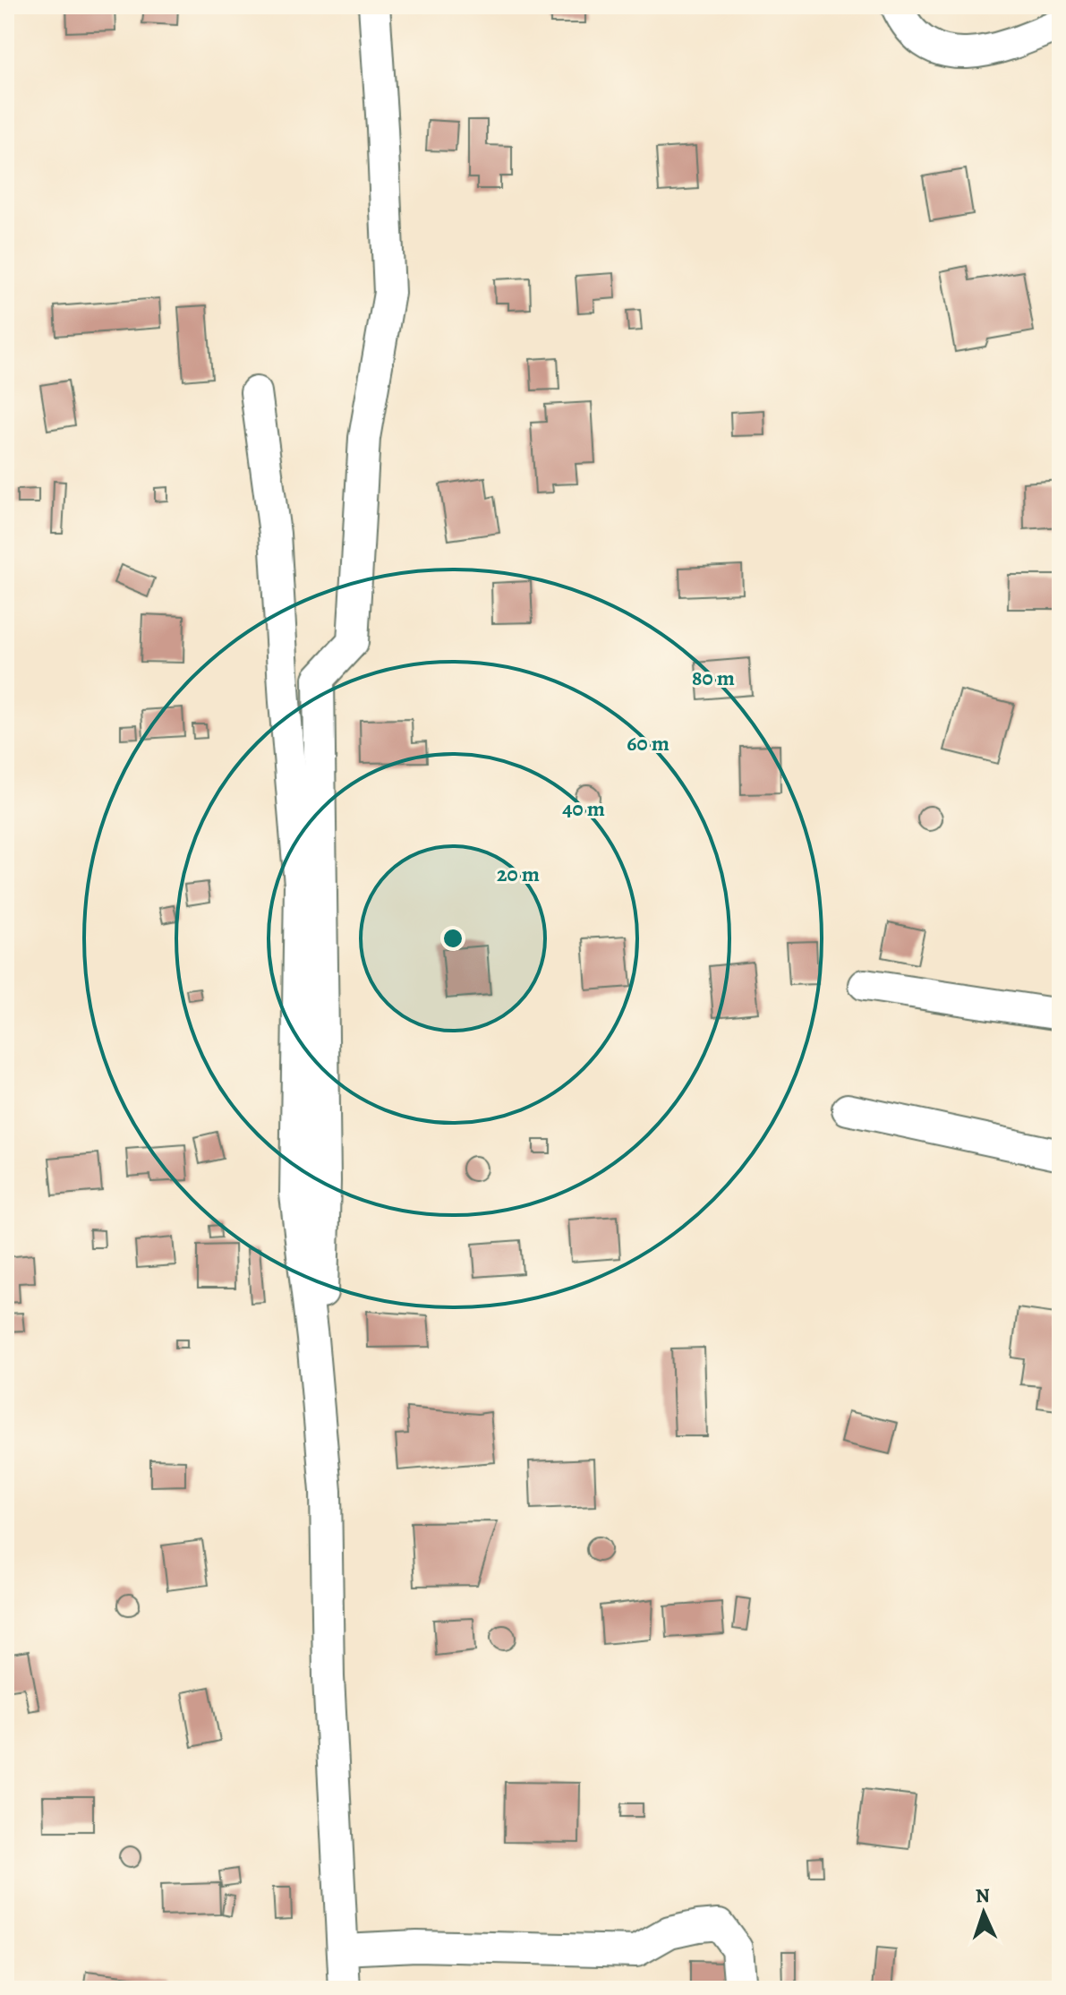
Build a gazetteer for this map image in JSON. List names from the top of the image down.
{
  "north": "top",
  "rings": [
    "80 m",
    "60 m",
    "40 m",
    "20 m"
  ]
}
